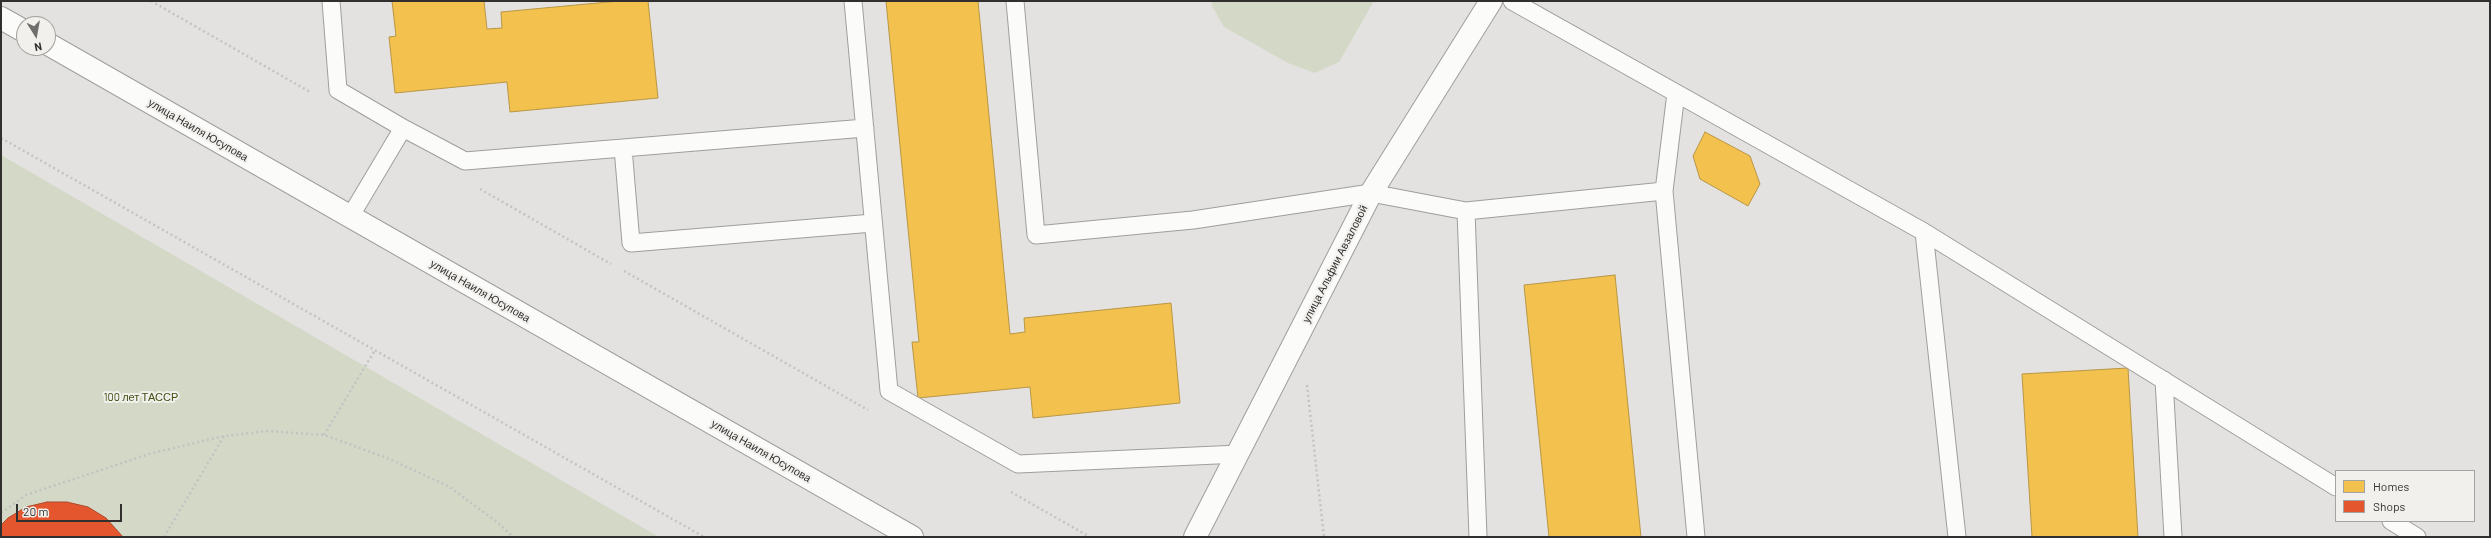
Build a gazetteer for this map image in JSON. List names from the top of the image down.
{
  "streets": {
    "street": ["улица Наиля Юсупова", "улица Альфии Авзаловой"]
  },
  "parks": ["100 лет ТАССР"],
  "legend": ["Homes", "Shops"],
  "scale_bar": "20 m",
  "north": "bottom"
}
